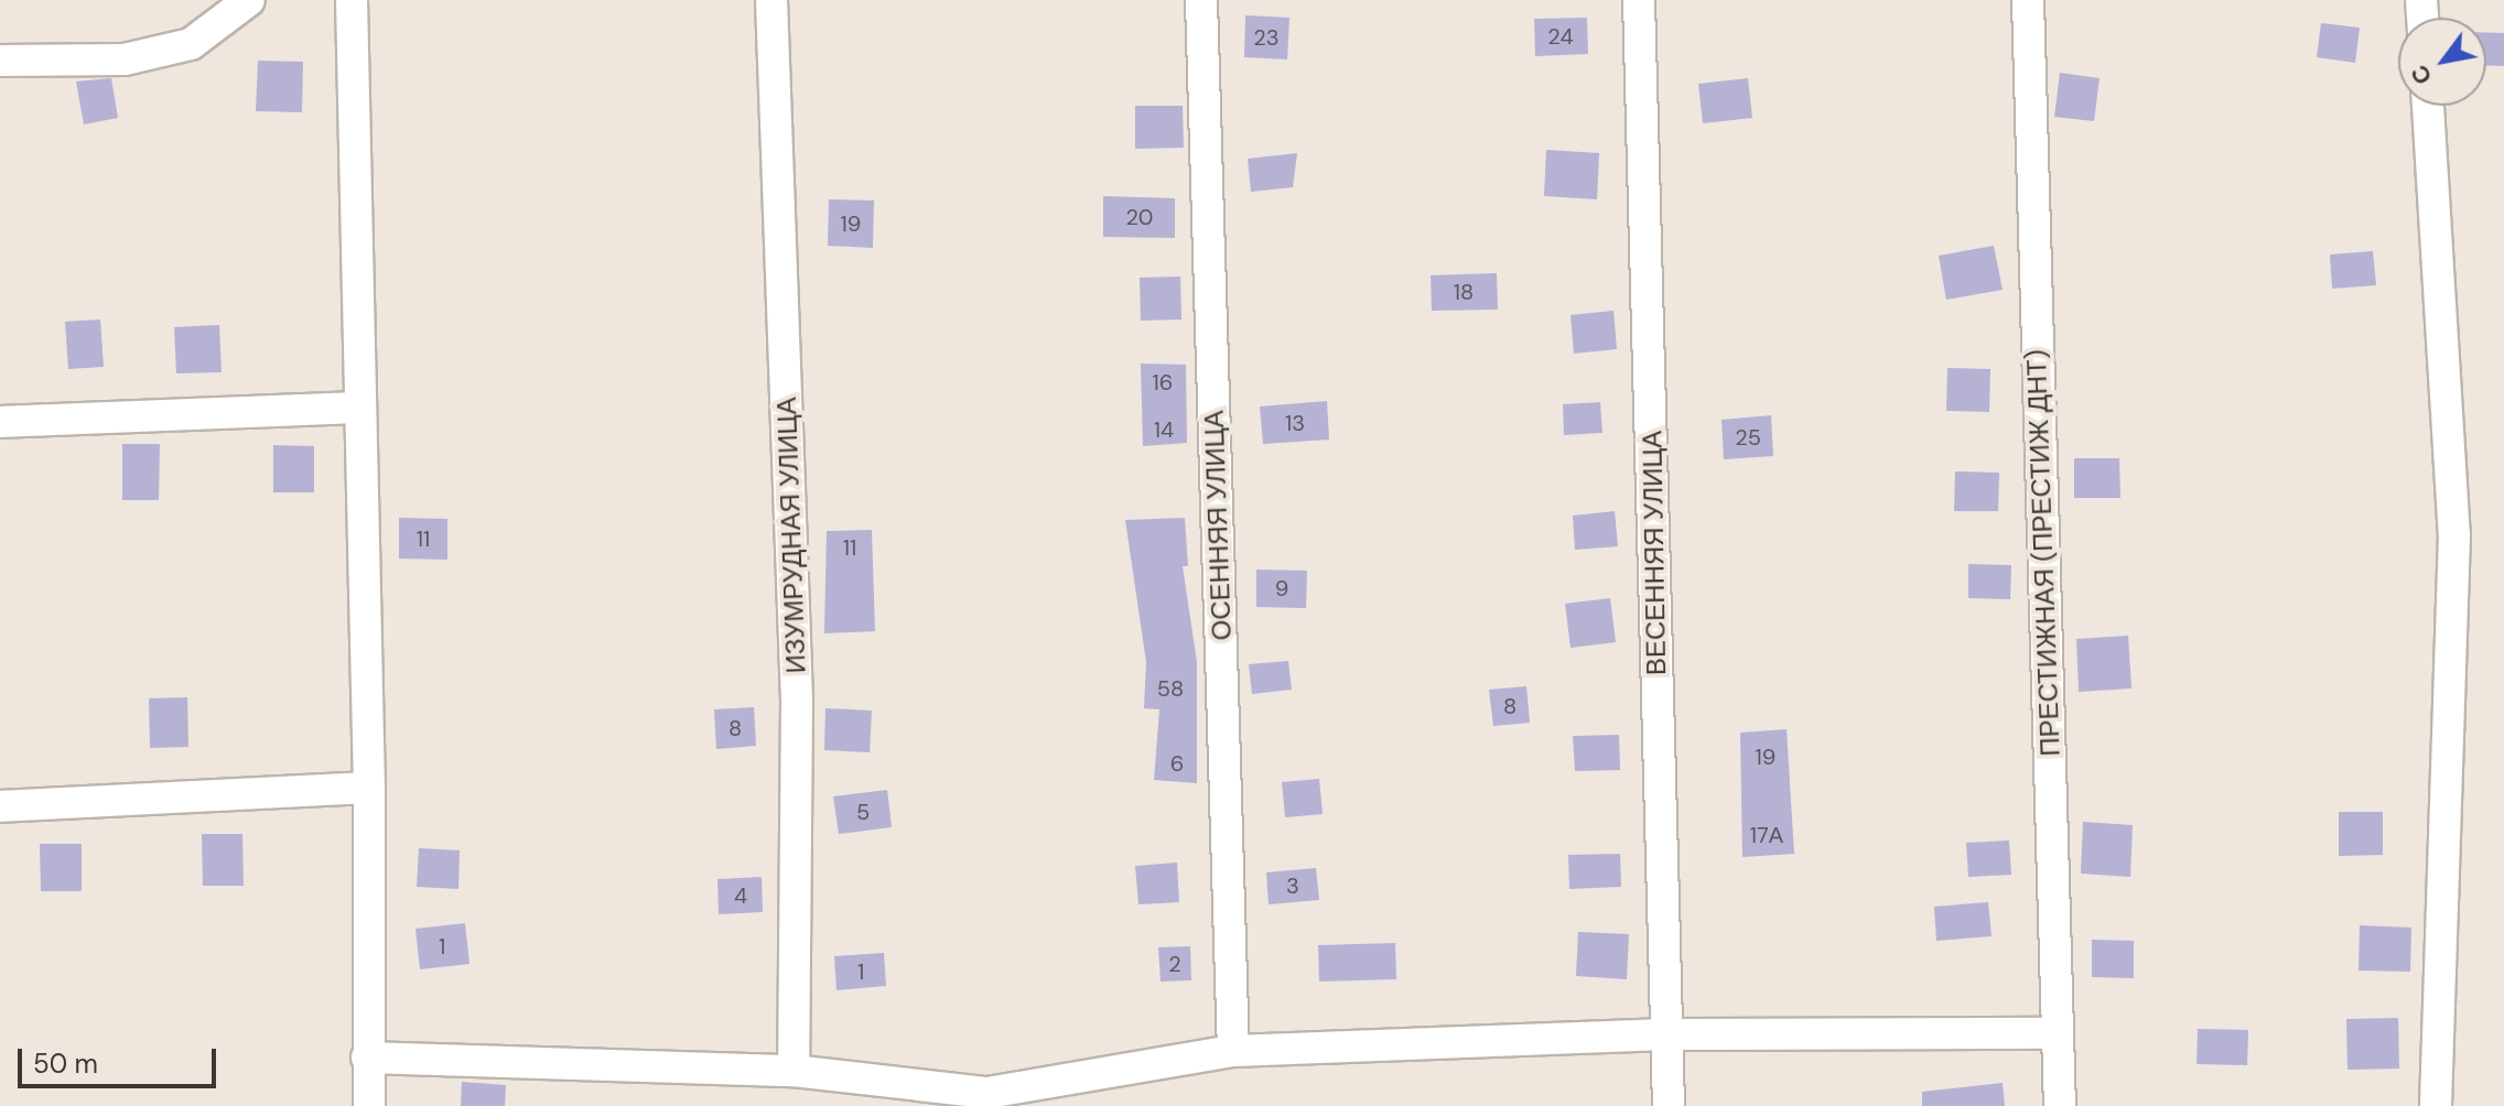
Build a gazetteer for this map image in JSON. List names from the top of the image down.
{
  "streets": {
    "street": [
      "ОСЕННЯЯ УЛИЦА",
      "ИЗУМРУДНАЯ УЛИЦА",
      "ВЕСЕННЯЯ УЛИЦА",
      "ПРЕСТИЖНАЯ (ПРЕСТИЖ ДНТ)"
    ]
  },
  "house_numbers": [
    "24",
    "23",
    "20",
    "19",
    "18",
    "16",
    "13",
    "14",
    "25",
    "11",
    "11",
    "9",
    "58",
    "8",
    "8",
    "19",
    "6",
    "5",
    "17А",
    "3",
    "4",
    "1",
    "2",
    "1"
  ],
  "scale_bar": "50 m",
  "north": "bottom left"
}
